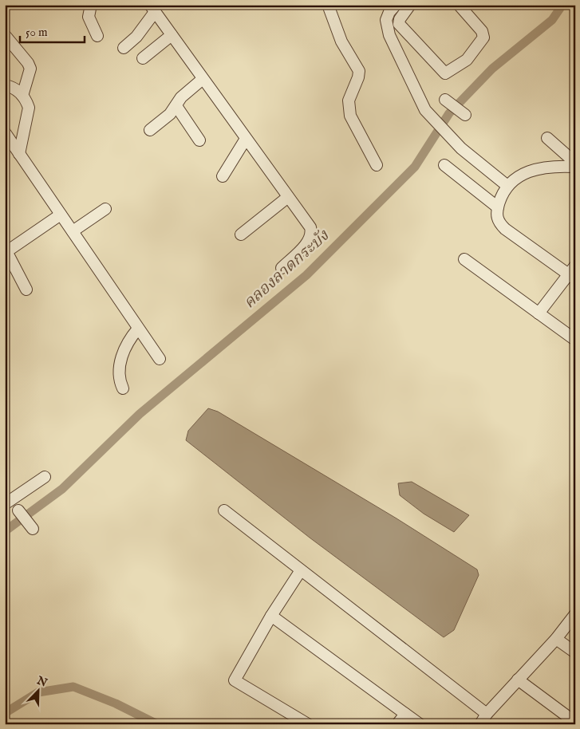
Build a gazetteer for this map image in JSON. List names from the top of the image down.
{
  "water": ["คลองลาดกระบัง"],
  "scale_bar": "50 m",
  "north": "top right"
}
